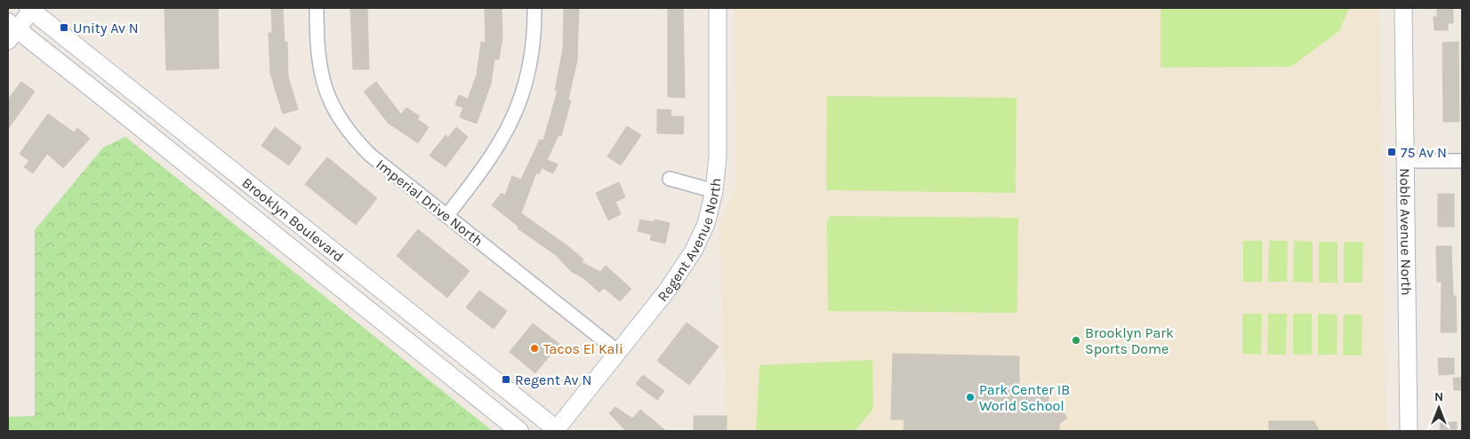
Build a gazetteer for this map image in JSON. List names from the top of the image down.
{
  "streets": {
    "main road": ["Brooklyn Boulevard"],
    "street": ["Imperial Drive North", "Noble Avenue North", "Regent Avenue North"]
  },
  "crossings": [
    ["Imperial Drive North", "Regent Avenue North"],
    ["Brooklyn Boulevard", "Regent Avenue North"]
  ],
  "places": {
    "transit": ["Unity Av N", "75 Av N", "Regent Av N"],
    "other": ["Brooklyn Park Sports Dome", "Tacos El Kali", "Park Center IB World School"]
  },
  "north": "top"
}
